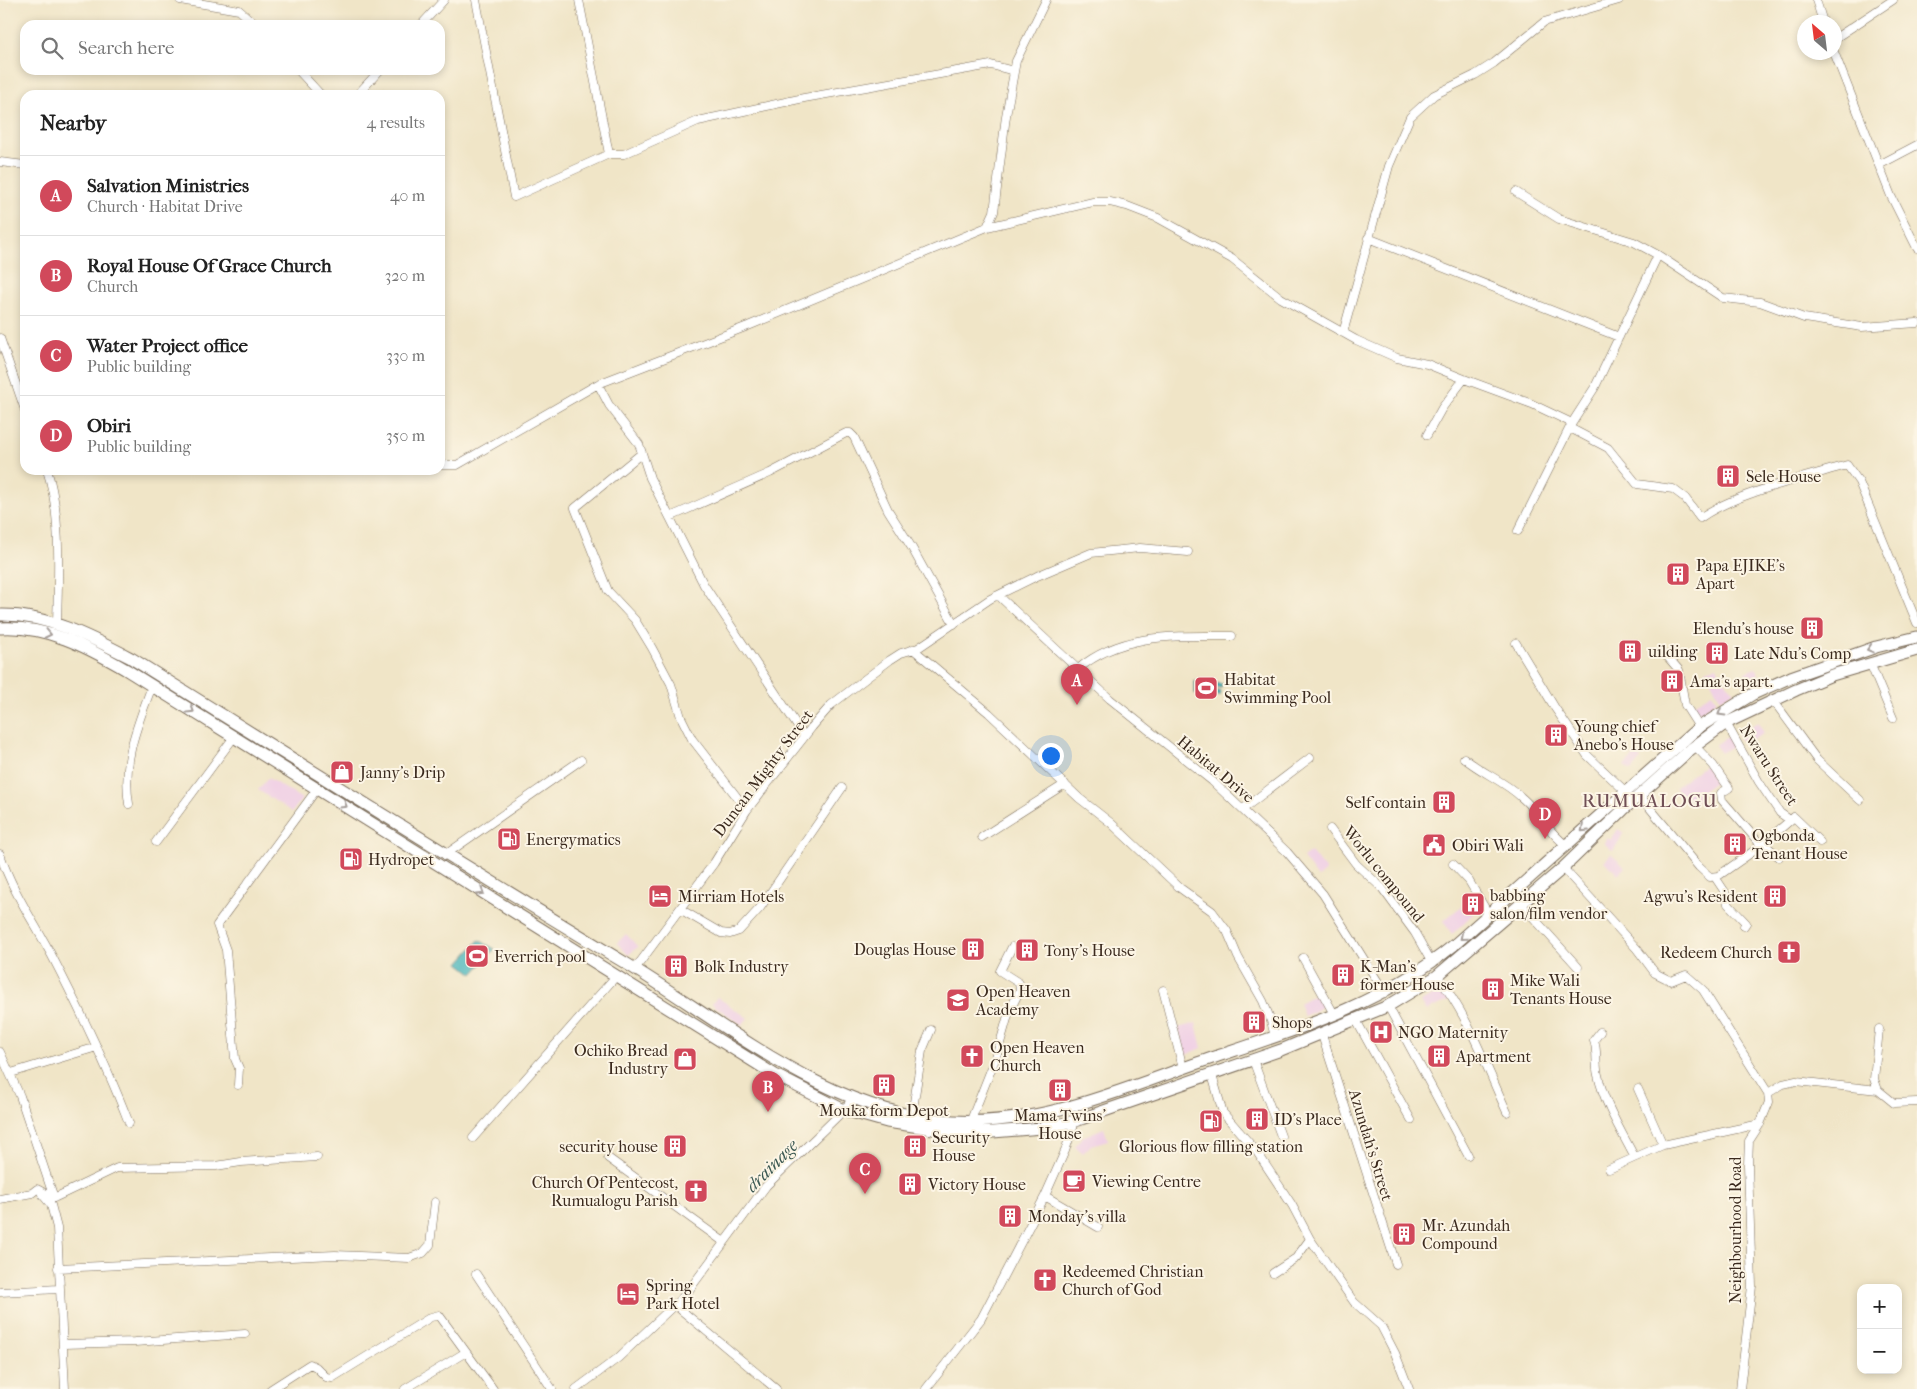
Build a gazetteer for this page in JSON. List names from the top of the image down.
{
  "streets": {
    "street": [
      "Nwaru Street",
      "Habitat Drive",
      "Duncan Mighty Street",
      "Worlu compound",
      "Azundah's Street",
      "Neighbourhood Road"
    ]
  },
  "crossings": [
    ["Habitat Drive", "Duncan Mighty Street"]
  ],
  "districts": ["RUMUALOGU"],
  "water": ["drainage"],
  "places": {
    "building": [
      "Sele House",
      "Papa EJIKE's Apart",
      "Elendu's house",
      "uilding",
      "Late Ndu's Comp",
      "Ama's apart.",
      "Young chief Anebo's House",
      "Self contain",
      "Ogbonda Tenant House",
      "Agwu's Resident",
      "babbing salon/film vendor",
      "Douglas House",
      "Tony's House",
      "Bolk Industry",
      "K-Man's former House",
      "Mike Wali Tenants House",
      "Shops",
      "Apartment",
      "Mouka form Depot",
      "Mama Twins' House",
      "ID's Place",
      "security house",
      "Security House",
      "Victory House",
      "Monday's villa",
      "Mr. Azundah Compound"
    ],
    "sports": ["Habitat Swimming Pool", "Everrich pool"],
    "shop": ["Janny's Drip", "Ochiko Bread Industry"],
    "fuel station": ["Energymatics", "Hydropet", "Glorious flow filling station"],
    "public building": ["Obiri Wali"],
    "hotel": ["Mirriam Hotels", "Spring Park Hotel"],
    "church": [
      "Redeem Church",
      "Open Heaven Church",
      "Church Of Pentecost, Rumualogu Parish",
      "Redeemed Christian Church of God"
    ],
    "school or university": ["Open Heaven Academy"],
    "hospital": ["NGO Maternity"],
    "cafe": ["Viewing Centre"]
  },
  "north": "top left",
  "page": {
    "search": "Search here",
    "heading": ["Nearby", "4 results"],
    "list": [
      {
        "mark": "A",
        "name": "Salvation Ministries",
        "note": "Church · Habitat Drive",
        "value": "40 m"
      },
      {
        "mark": "B",
        "name": "Royal House Of Grace Church",
        "note": "Church",
        "value": "320 m"
      },
      {
        "mark": "C",
        "name": "Water Project office",
        "note": "Public building",
        "value": "330 m"
      },
      {
        "mark": "D",
        "name": "Obiri",
        "note": "Public building",
        "value": "350 m"
      }
    ],
    "pins": [
      "A",
      "D",
      "B",
      "C"
    ],
    "map_buttons": ["+", "−"]
  }
}
